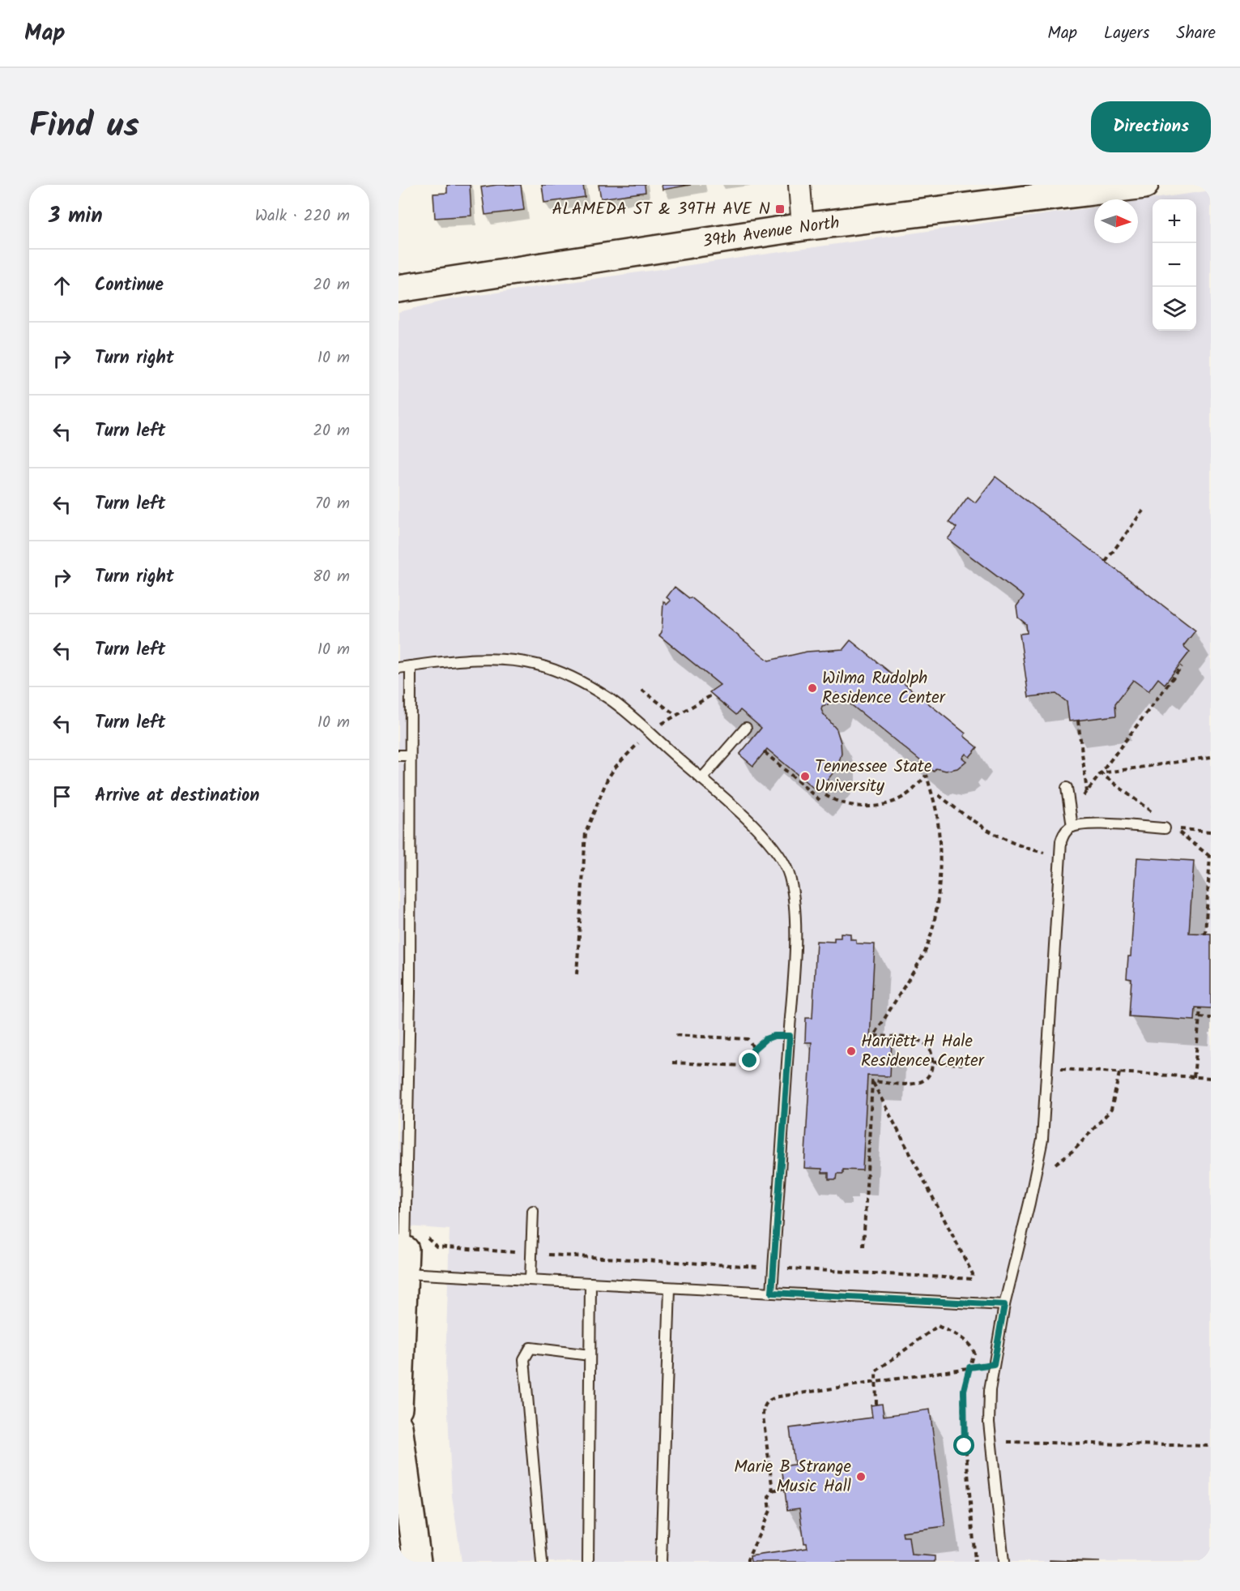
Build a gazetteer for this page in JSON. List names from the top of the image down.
{
  "streets": {
    "street": ["39th Avenue North"]
  },
  "places": {
    "transit": ["ALAMEDA ST & 39TH AVE N"],
    "other": [
      "Wilma Rudolph Residence Center",
      "Tennessee State University",
      "Harriett H Hale Residence Center",
      "Marie B Strange Music Hall"
    ]
  },
  "north": "right",
  "page": {
    "header": "Map",
    "nav": ["Map", "Layers", "Share"],
    "title": "Find us",
    "buttons": "Directions",
    "heading": ["3 min", "Walk · 220 m"],
    "map_buttons": ["+", "−"],
    "list": [
      ["Continue", "20 m"],
      ["Turn right", "10 m"],
      ["Turn left", "20 m"],
      ["Turn left", "70 m"],
      ["Turn right", "80 m"],
      ["Turn left", "10 m"],
      ["Turn left", "10 m"],
      "Arrive at destination"
    ]
  }
}
